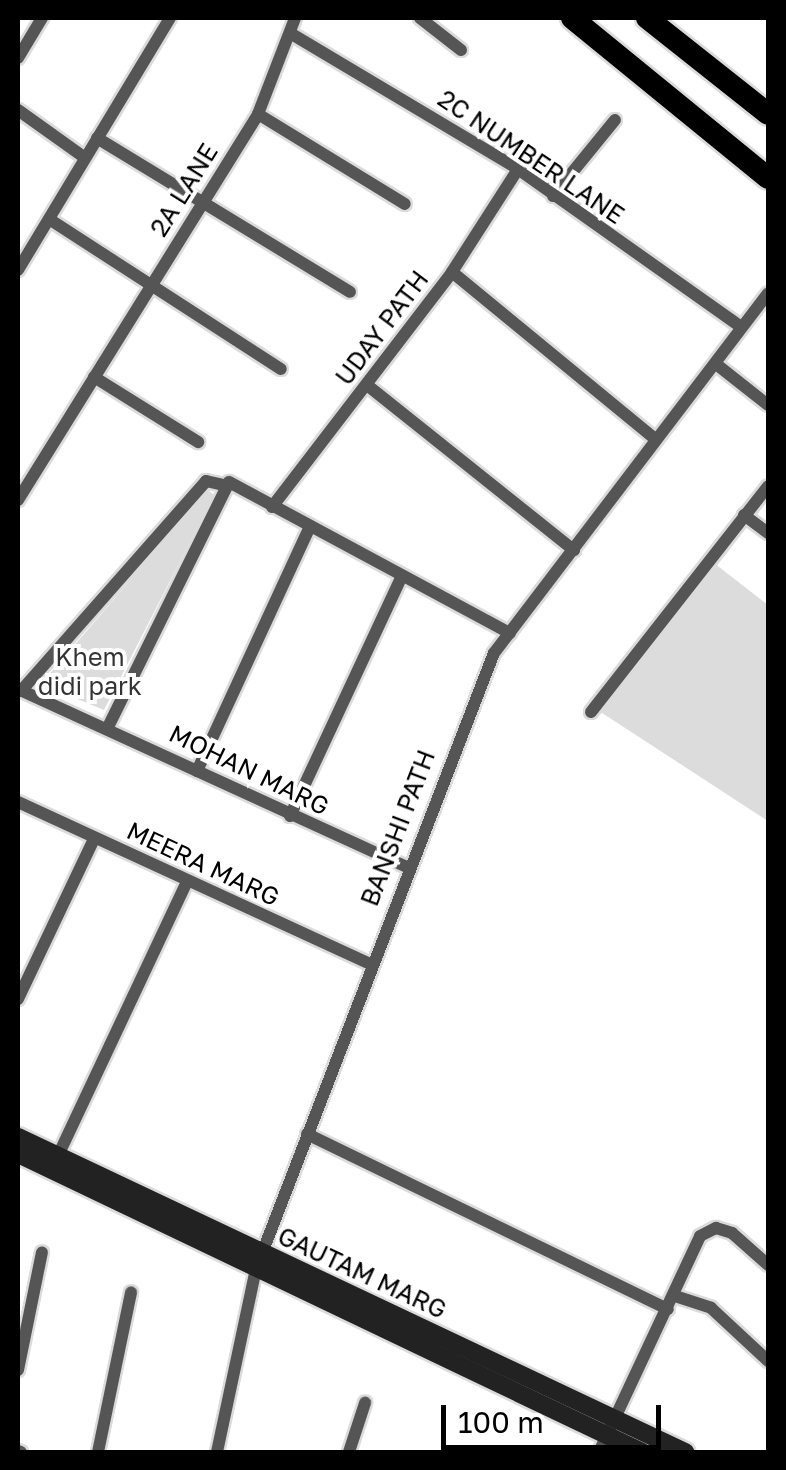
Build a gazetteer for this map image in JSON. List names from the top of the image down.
{
  "streets": {
    "street": [
      "2C NUMBER LANE",
      "2A LANE",
      "UDAY PATH",
      "MOHAN MARG",
      "BANSHI PATH",
      "MEERA MARG",
      "GAUTAM MARG"
    ]
  },
  "crossings": [
    ["2C NUMBER LANE", "2A LANE"],
    ["2C NUMBER LANE", "UDAY PATH"],
    ["2C NUMBER LANE", "BANSHI PATH"],
    ["MOHAN MARG", "BANSHI PATH"],
    ["BANSHI PATH", "MEERA MARG"],
    ["BANSHI PATH", "GAUTAM MARG"]
  ],
  "parks": ["Khem didi park"],
  "scale_bar": "100 m"
}
